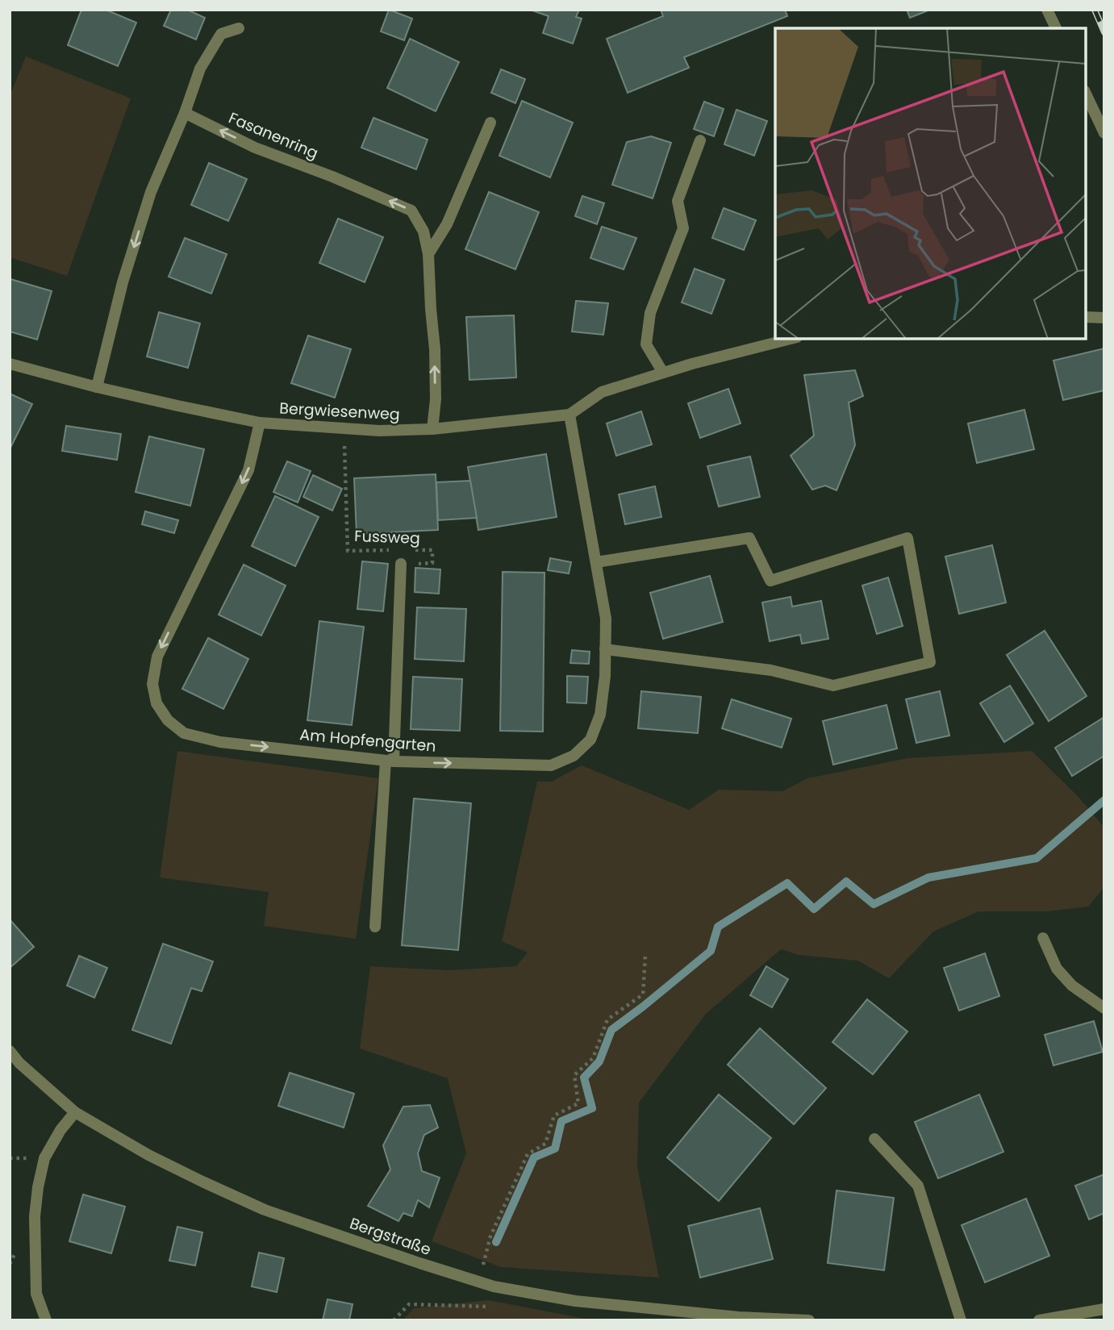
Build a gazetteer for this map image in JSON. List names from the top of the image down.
{
  "streets": {
    "street": [
      "Fasanenring",
      "Bergwiesenweg",
      "Am Hopfengarten",
      "Bergstraße"
    ],
    "path": ["Fussweg"]
  },
  "crossings": [
    ["Fasanenring", "Bergwiesenweg"],
    ["Bergwiesenweg", "Fussweg"],
    ["Bergwiesenweg", "Am Hopfengarten"]
  ],
  "one_way": ["Fasanenring"]
}
